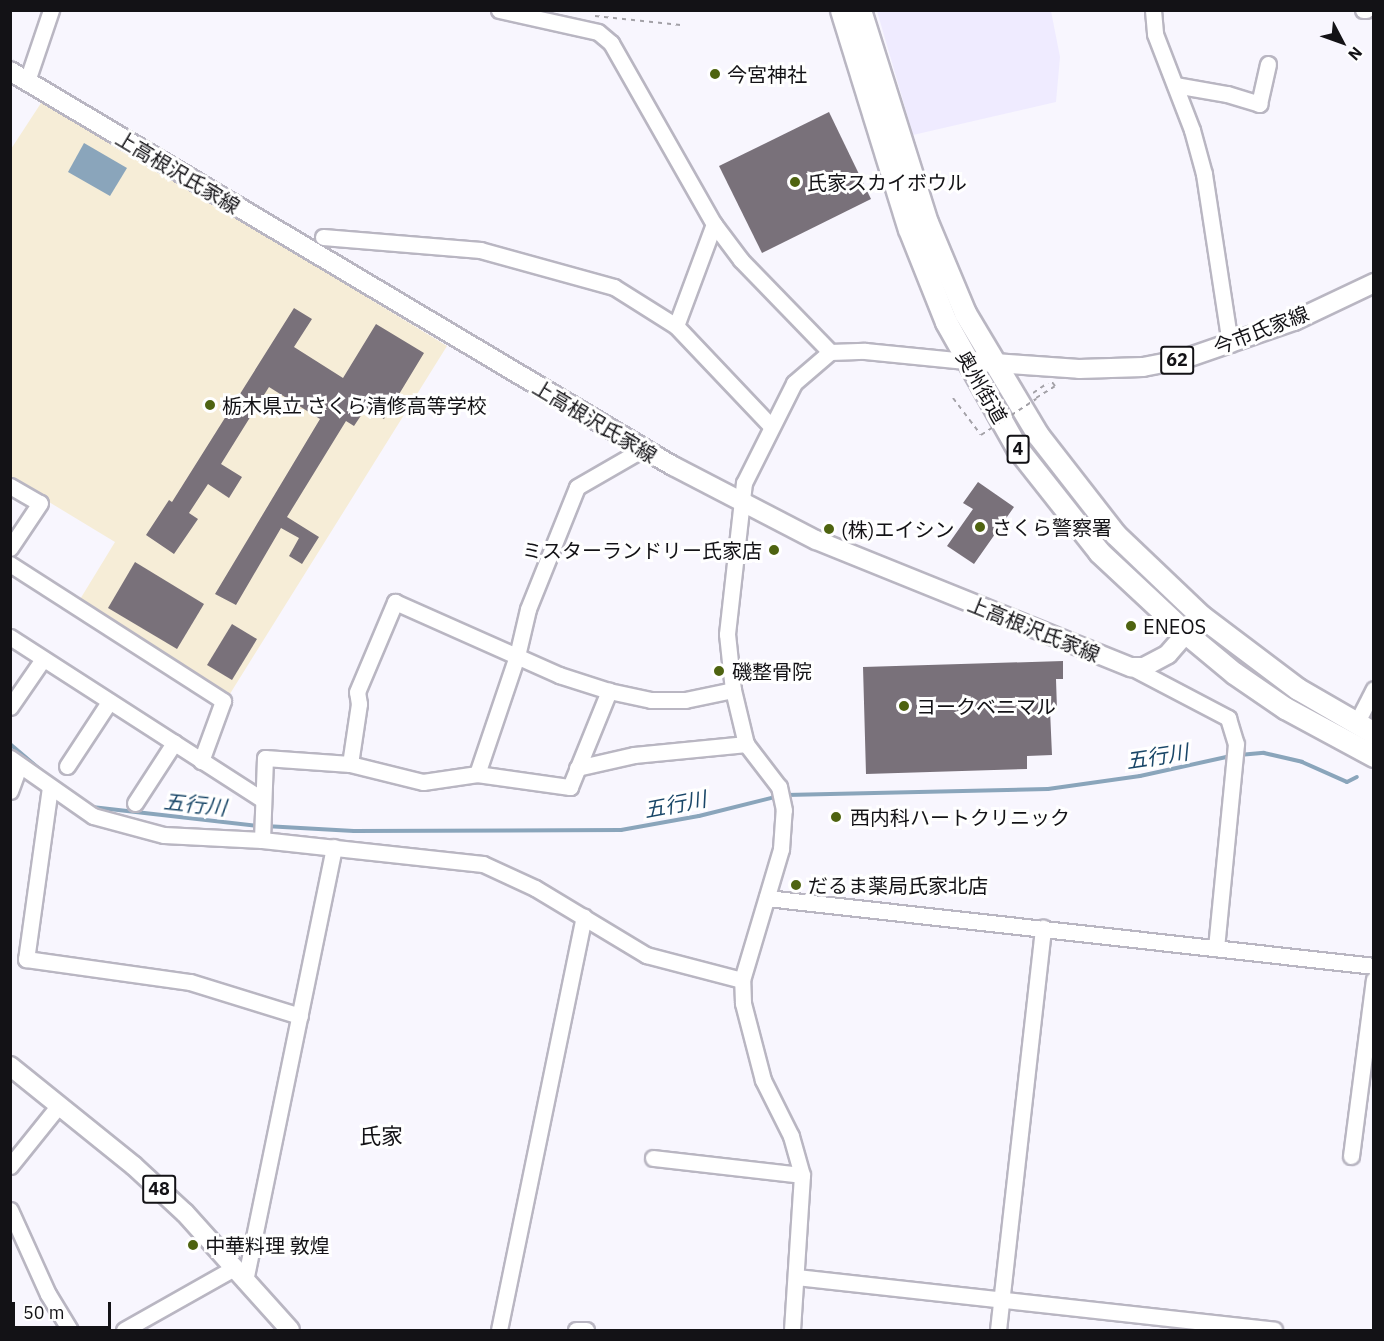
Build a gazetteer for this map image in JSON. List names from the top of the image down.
{
  "streets": {
    "highway": ["奥州街道", "4"],
    "main road": [
      "上高根沢氏家線",
      "今市氏家線",
      "62",
      "48"
    ]
  },
  "crossings": [
    ["今市氏家線", "奥州街道"]
  ],
  "districts": ["氏家"],
  "water": ["五行川"],
  "places": [
    "今宮神社",
    "氏家スカイボウル",
    "栃木県立 さくら清修高等学校",
    "さくら警察署",
    "(株)エイシン",
    "ミスターランドリー氏家店",
    "ENEOS",
    "磯整骨院",
    "ヨークベニマル",
    "西内科ハートクリニック",
    "だるま薬局氏家北店",
    "中華料理 敦煌"
  ],
  "scale_bar": "50 m",
  "north": "bottom right"
}
